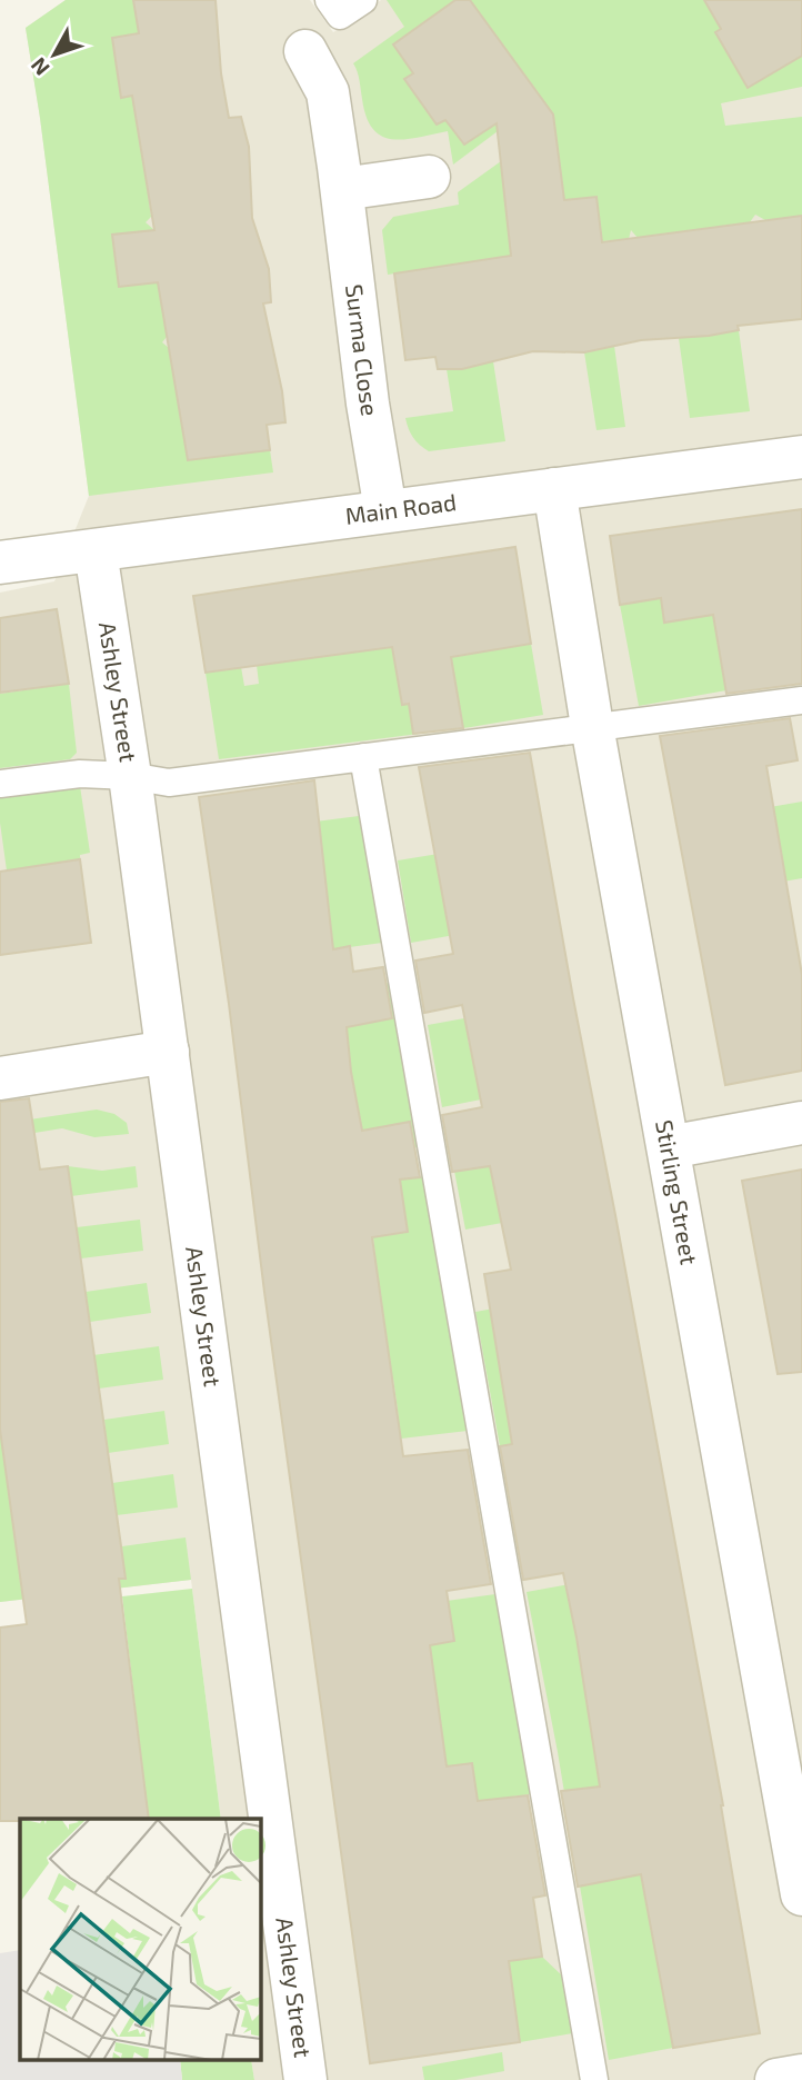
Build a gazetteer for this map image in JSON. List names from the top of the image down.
{
  "streets": {
    "street": [
      "Surma Close",
      "Main Road",
      "Ashley Street",
      "Stirling Street"
    ]
  },
  "crossings": [
    ["Surma Close", "Main Road"],
    ["Main Road", "Ashley Street"],
    ["Main Road", "Stirling Street"]
  ],
  "north": "bottom left"
}
